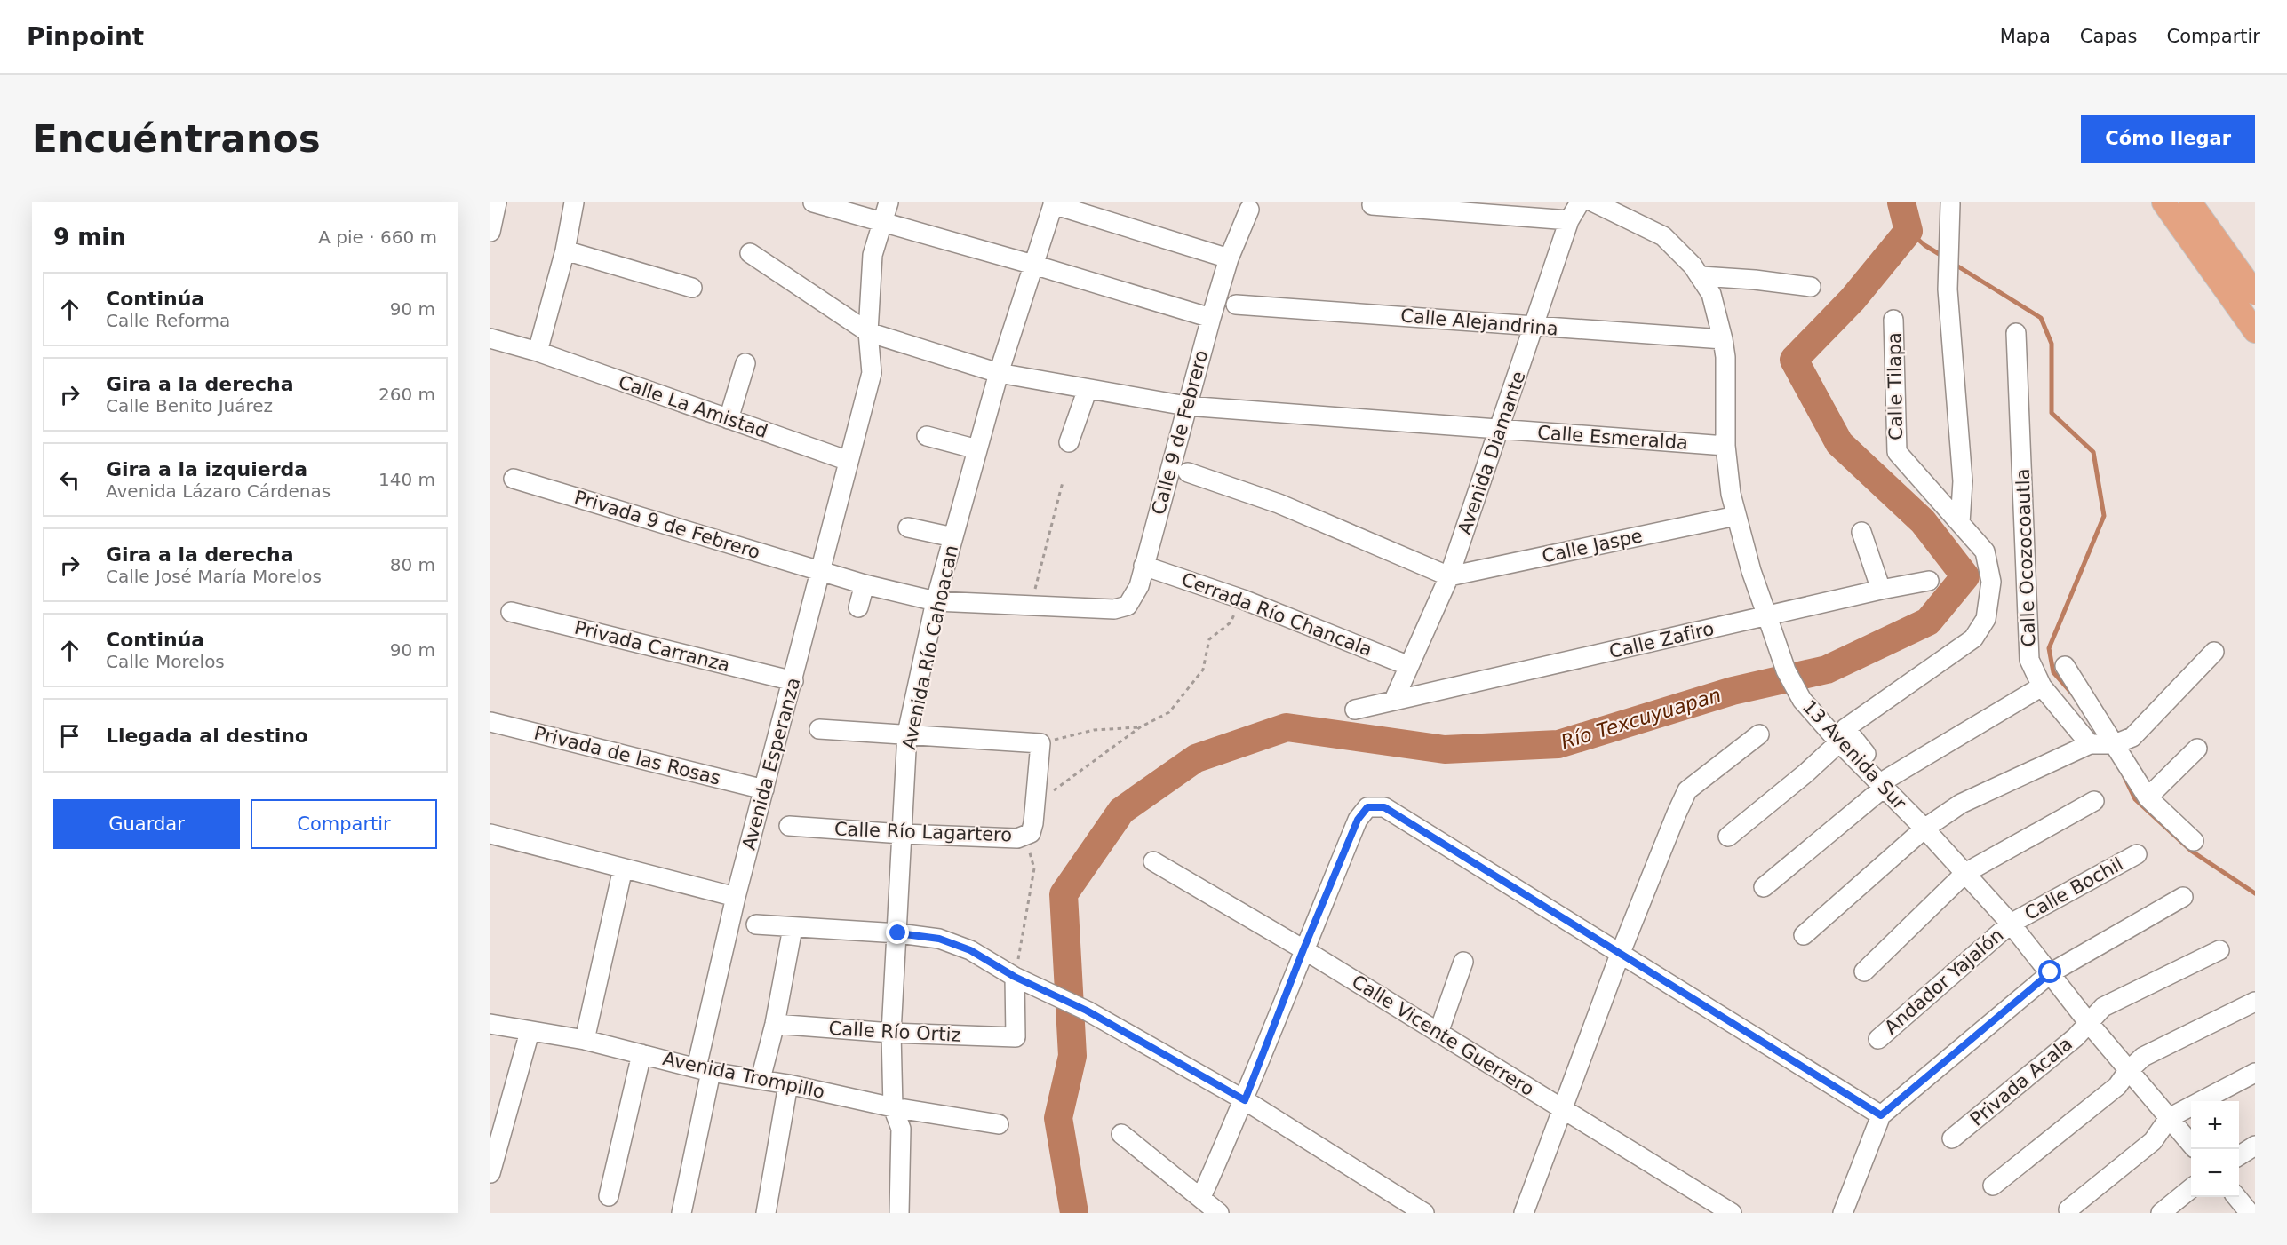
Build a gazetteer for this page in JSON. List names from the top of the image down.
{
  "streets": {
    "street": [
      "Calle Alejandrina",
      "Calle Tilapa",
      "Calle La Amistad",
      "Calle 9 de Febrero",
      "Calle Esmeralda",
      "Avenida Diamante",
      "Privada 9 de Febrero",
      "Calle Jaspe",
      "Calle Ocozocoautla",
      "Cerrada Río Chancala",
      "Calle Zafiro",
      "Privada Carranza",
      "Avenida Río Cahoacan",
      "13 Avenida Sur",
      "Privada de las Rosas",
      "Avenida Esperanza",
      "Calle Río Lagartero",
      "Calle Bochil",
      "Andador Yajalón",
      "Calle Río Ortiz",
      "Calle Vicente Guerrero",
      "Avenida Trompillo",
      "Privada Acala"
    ]
  },
  "crossings": [
    ["Calle Alejandrina", "Avenida Diamante"],
    ["Calle Alejandrina", "13 Avenida Sur"],
    ["Calle La Amistad", "Avenida Esperanza"],
    ["Calle 9 de Febrero", "Calle Esmeralda"],
    ["Calle 9 de Febrero", "Privada 9 de Febrero"],
    ["Calle 9 de Febrero", "Cerrada Río Chancala"],
    ["Calle Esmeralda", "Avenida Diamante"],
    ["Calle Esmeralda", "Avenida Río Cahoacan"],
    ["Calle Esmeralda", "13 Avenida Sur"],
    ["Calle Esmeralda", "Avenida Esperanza"],
    ["Avenida Diamante", "Calle Jaspe"],
    ["Avenida Diamante", "Cerrada Río Chancala"],
    ["Avenida Diamante", "Calle Zafiro"],
    ["Privada 9 de Febrero", "Avenida Río Cahoacan"],
    ["Privada 9 de Febrero", "Avenida Esperanza"],
    ["Calle Jaspe", "13 Avenida Sur"],
    ["Calle Zafiro", "13 Avenida Sur"],
    ["Privada Carranza", "Avenida Esperanza"],
    ["Avenida Río Cahoacan", "Calle Río Lagartero"],
    ["Avenida Río Cahoacan", "Calle Río Ortiz"],
    ["Avenida Río Cahoacan", "Avenida Trompillo"],
    ["13 Avenida Sur", "Calle Bochil"],
    ["13 Avenida Sur", "Andador Yajalón"],
    ["13 Avenida Sur", "Privada Acala"],
    ["Privada de las Rosas", "Avenida Esperanza"],
    ["Avenida Esperanza", "Avenida Trompillo"],
    ["Calle Bochil", "Andador Yajalón"]
  ],
  "water": ["Río Texcuyuapan"],
  "page": {
    "header": "Pinpoint",
    "nav": ["Mapa", "Capas", "Compartir"],
    "buttons": [
      "Cómo llegar",
      ["Guardar", "Compartir"]
    ],
    "title": "Encuéntranos",
    "heading": ["9 min", "A pie · 660 m"],
    "list": [
      ["Continúa", "Calle Reforma", "90 m"],
      ["Gira a la derecha", "Calle Benito Juárez", "260 m"],
      ["Gira a la izquierda", "Avenida Lázaro Cárdenas", "140 m"],
      ["Gira a la derecha", "Calle José María Morelos", "80 m"],
      ["Continúa", "Calle Morelos", "90 m"],
      "Llegada al destino"
    ],
    "map_buttons": ["+", "−"]
  }
}
